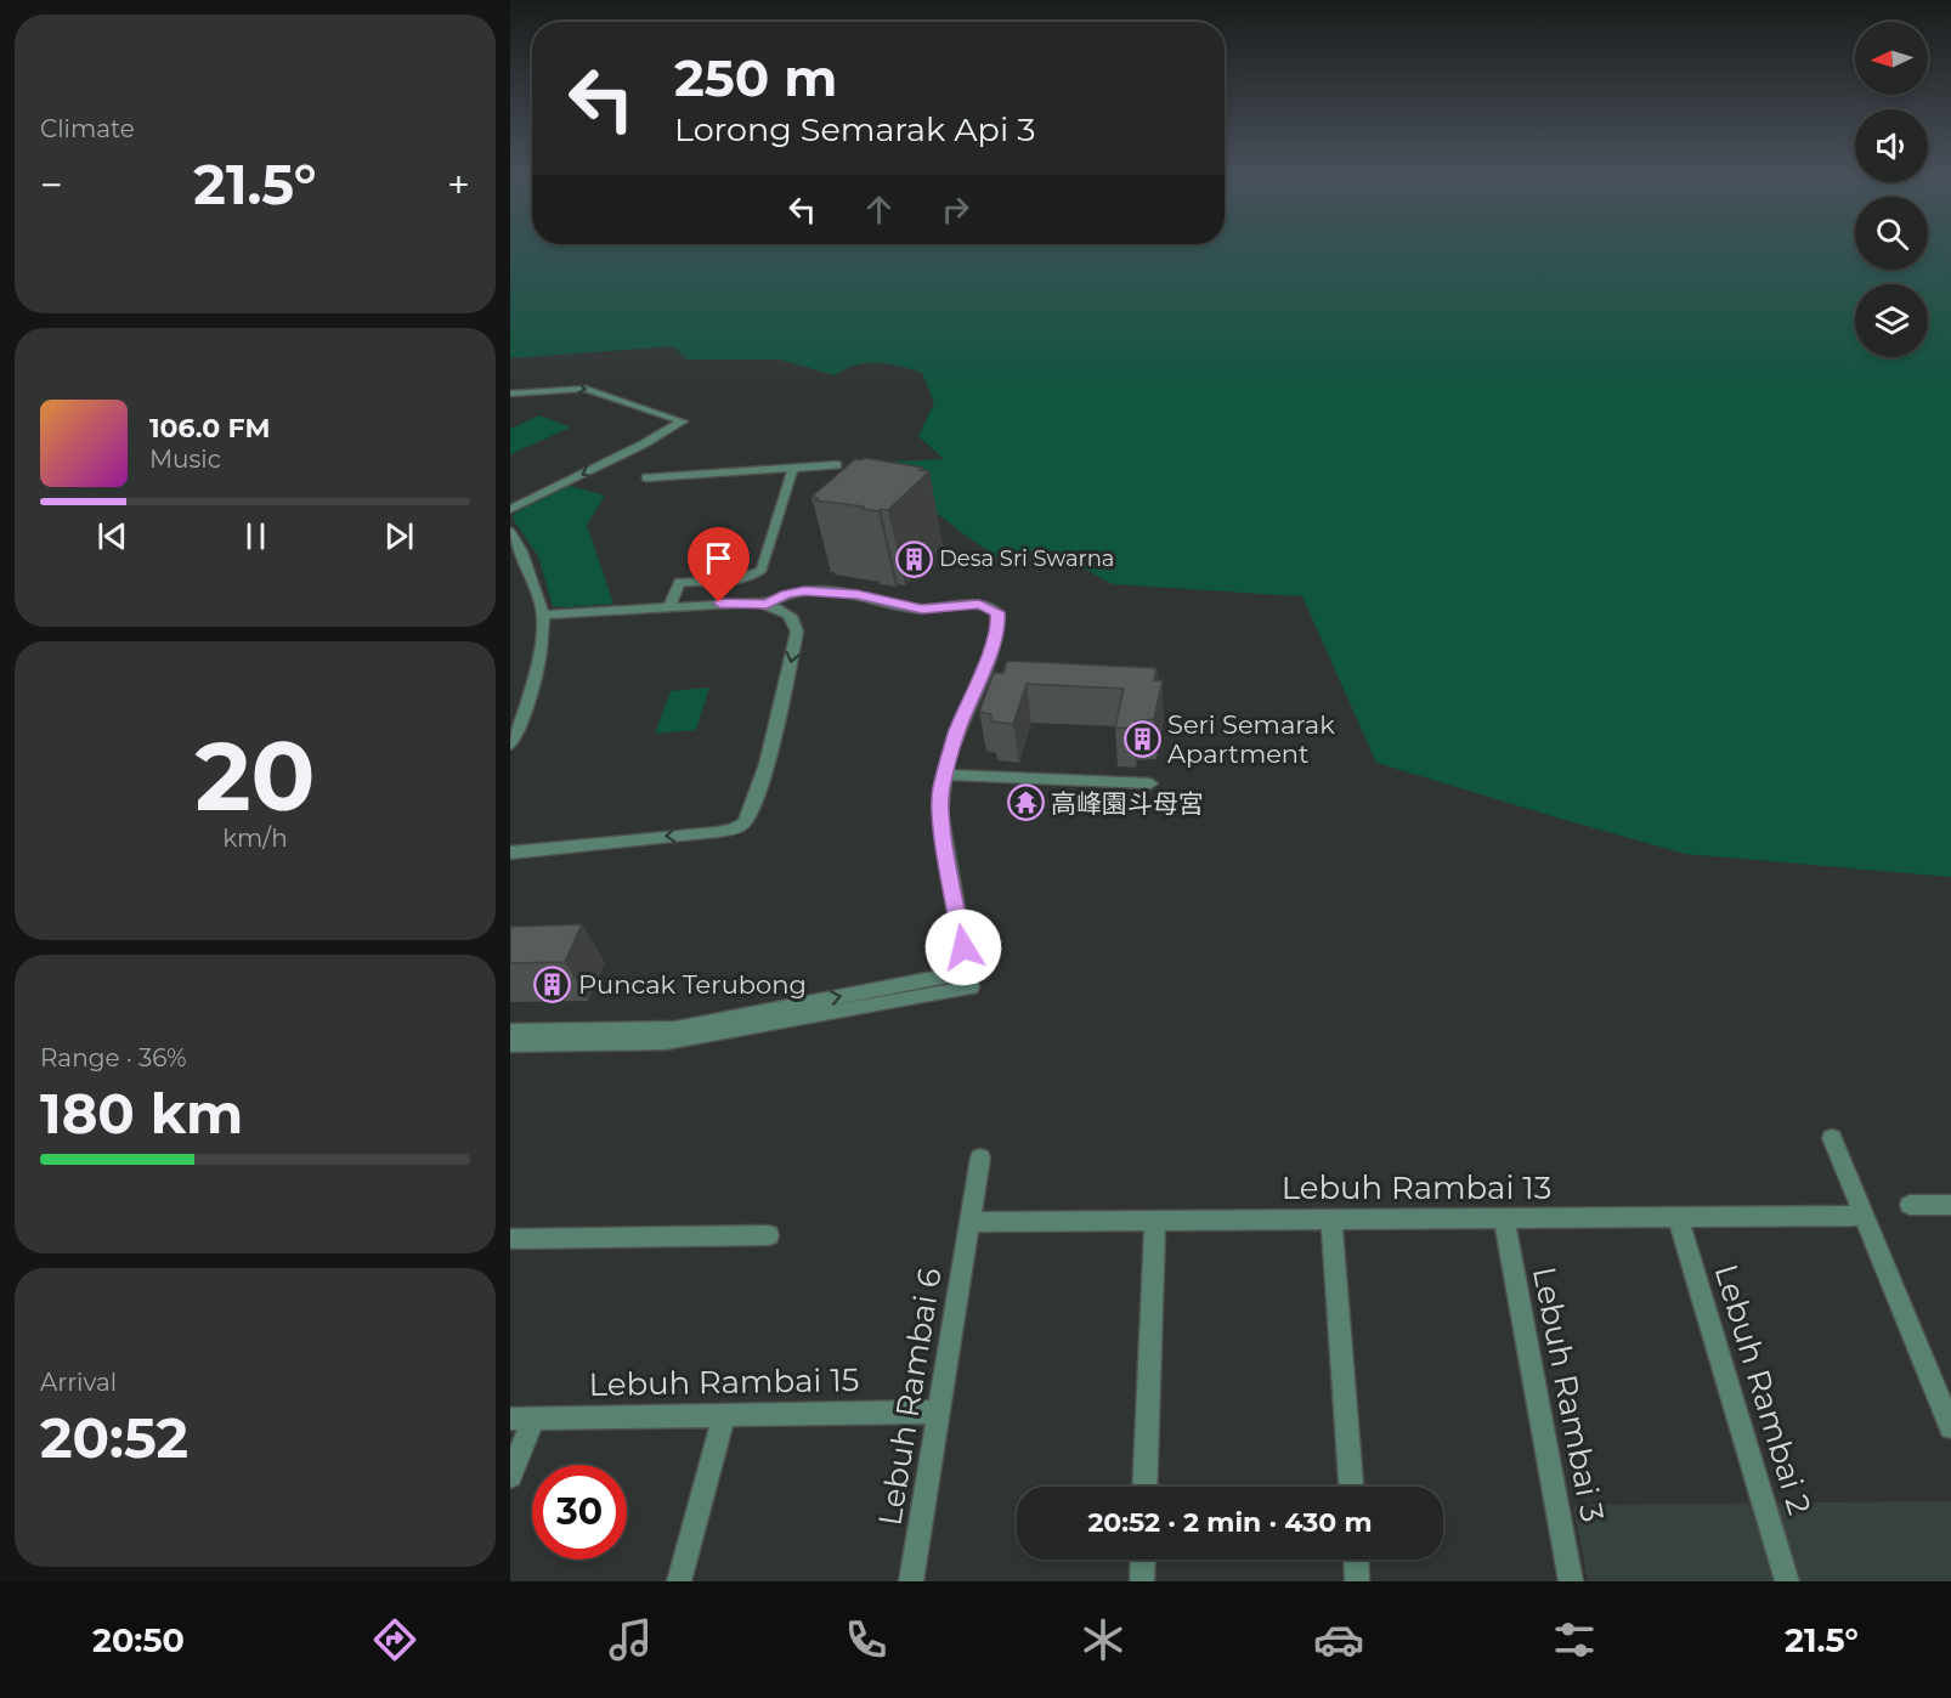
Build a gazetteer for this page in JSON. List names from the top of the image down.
{
  "streets": {
    "street": [
      "Lebuh Rambai 13",
      "Lebuh Rambai 15",
      "Lebuh Rambai 2",
      "Lebuh Rambai 3",
      "Lebuh Rambai 6"
    ]
  },
  "crossings": [
    ["Lebuh Rambai 13", "Lebuh Rambai 2"],
    ["Lebuh Rambai 13", "Lebuh Rambai 3"],
    ["Lebuh Rambai 13", "Lebuh Rambai 6"],
    ["Lebuh Rambai 15", "Lebuh Rambai 6"]
  ],
  "places": {
    "building": ["Desa Sri Swarna", "Seri Semarak Apartment", "Puncak Terubong"],
    "temple": ["高峰園斗母宮"]
  },
  "north": "left",
  "page": {
    "tile": [
      "Climate",
      ["20", "km/h"],
      ["Range · 36%", "180 km"],
      ["Arrival", "20:52"]
    ],
    "turn": ["250 m", "Lorong Semarak Api 3"],
    "heat": ["−", "21.5°", "+"],
    "song": ["106.0 FM", "Music"],
    "limit": "30",
    "trip": "20:52 · 2 min · 430 m",
    "tabs": ["20:50", "21.5°"]
  }
}
